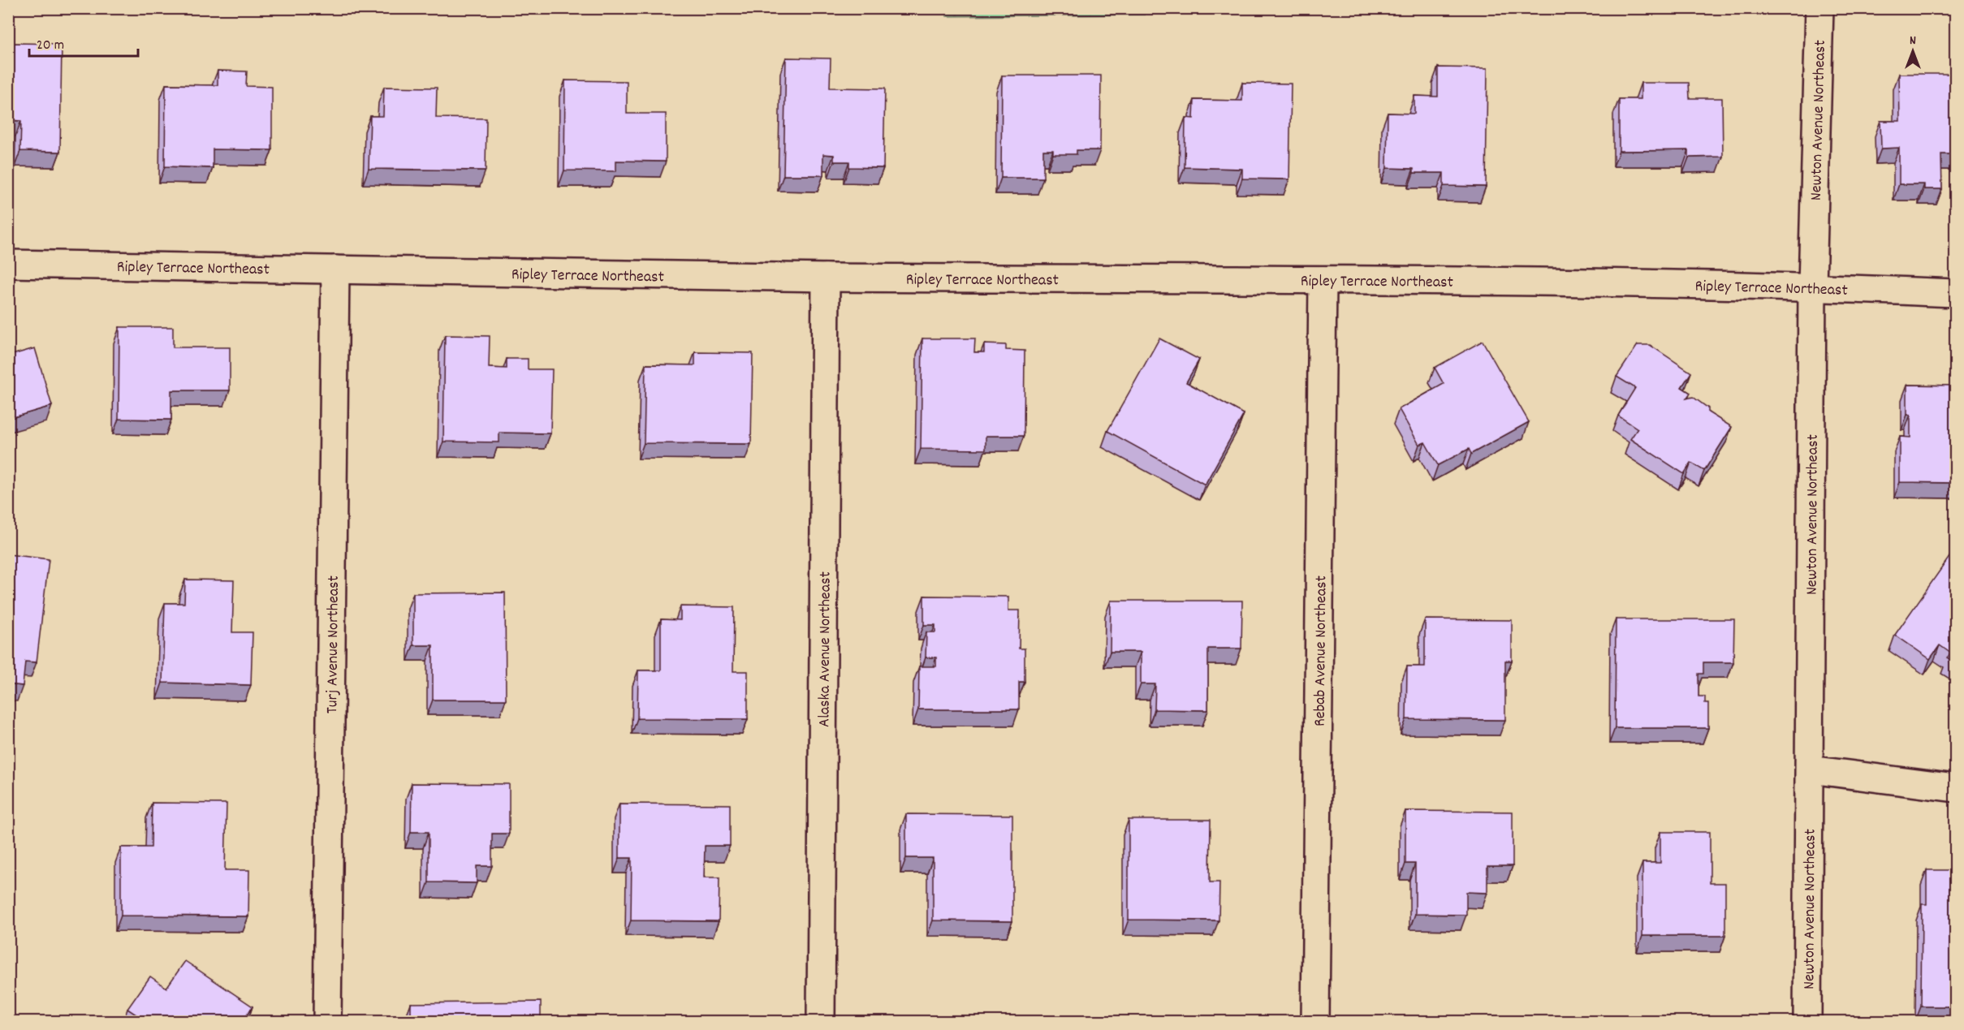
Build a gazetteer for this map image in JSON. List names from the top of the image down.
{
  "streets": {
    "street": [
      "Newton Avenue Northeast",
      "Ripley Terrace Northeast",
      "Turj Avenue Northeast",
      "Alaska Avenue Northeast",
      "Rebab Avenue Northeast"
    ]
  },
  "crossings": [
    ["Newton Avenue Northeast", "Ripley Terrace Northeast"],
    ["Ripley Terrace Northeast", "Turj Avenue Northeast"],
    ["Ripley Terrace Northeast", "Alaska Avenue Northeast"],
    ["Ripley Terrace Northeast", "Rebab Avenue Northeast"]
  ],
  "scale_bar": "20 m",
  "north": "top"
}
